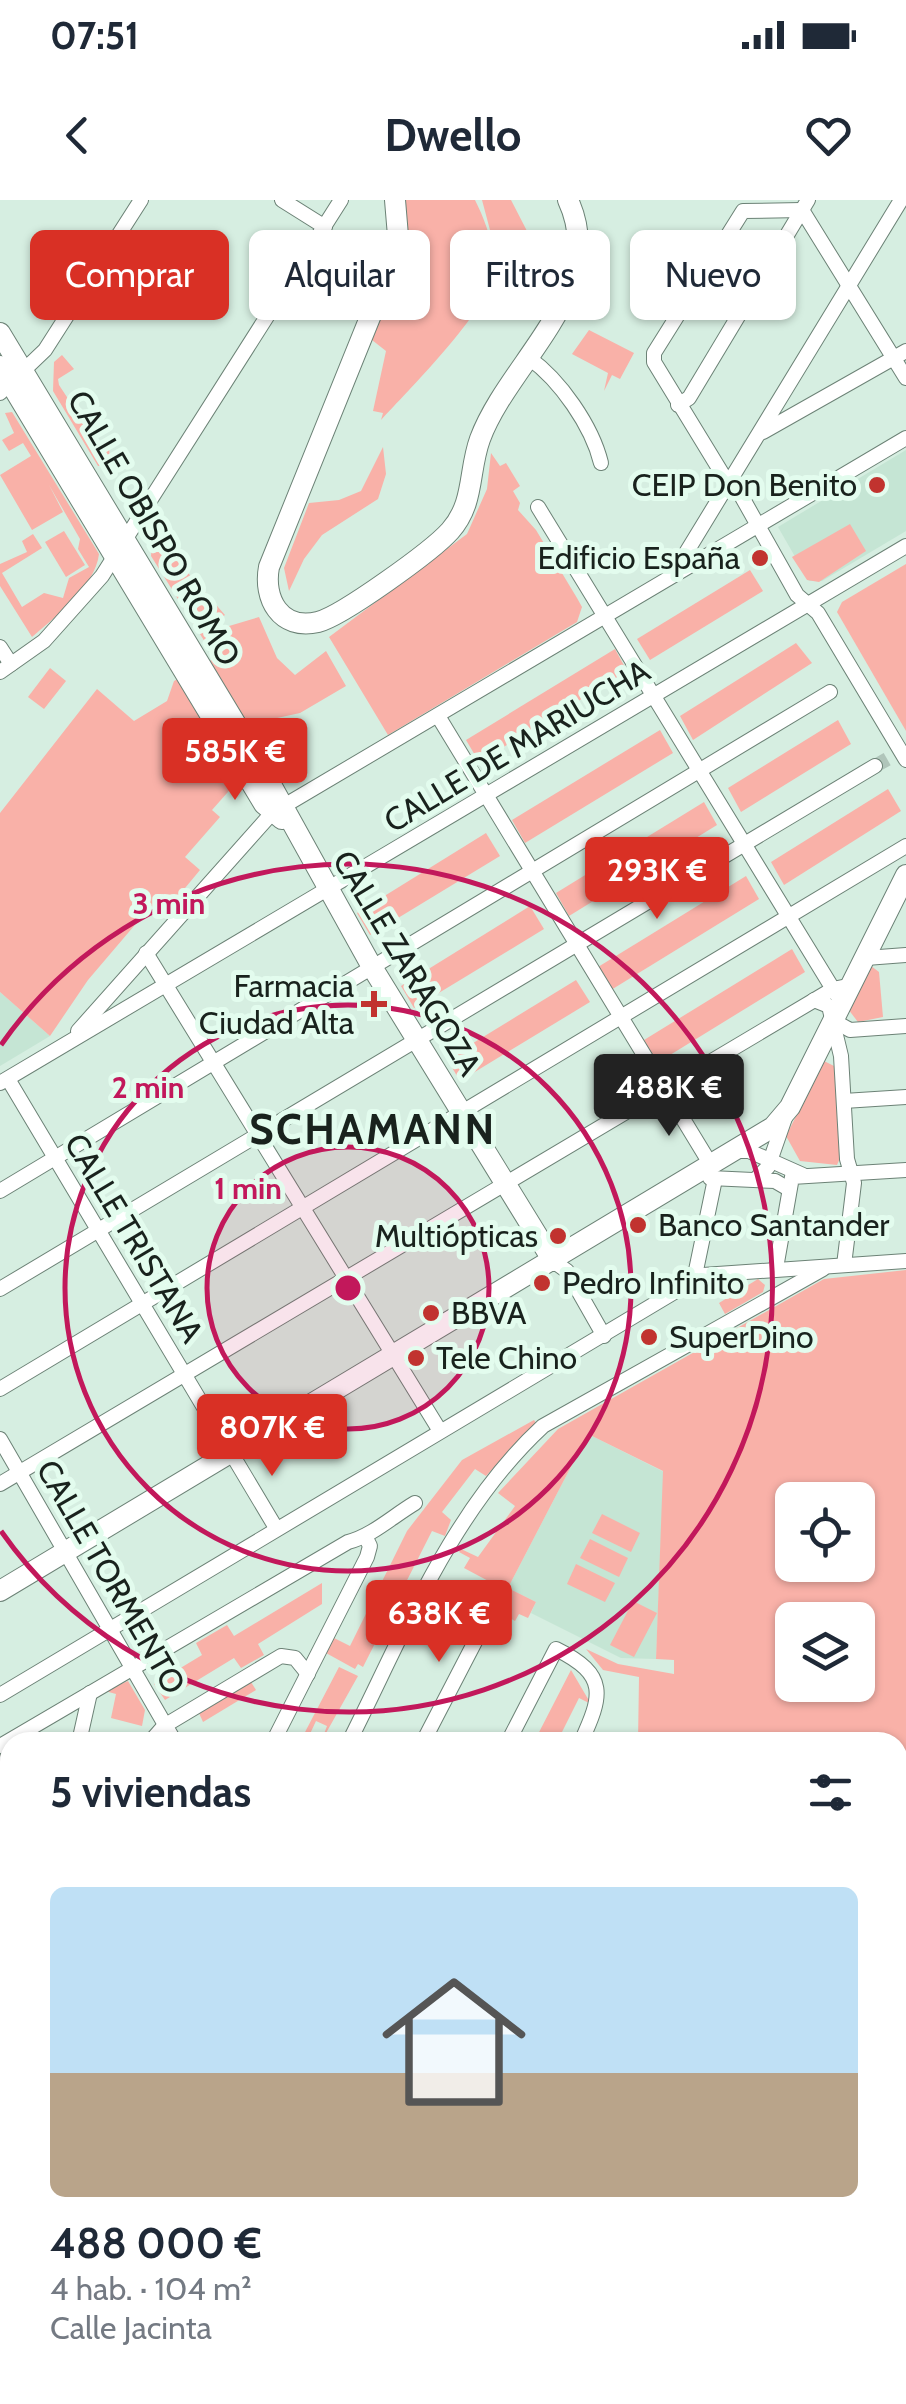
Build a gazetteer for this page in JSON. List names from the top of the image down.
{
  "streets": {
    "street": [
      "CALLE OBISPO ROMO",
      "CALLE DE MARIUCHA",
      "CALLE ZARAGOZA",
      "CALLE TRISTANA",
      "CALLE TORMENTO"
    ]
  },
  "crossings": [
    ["CALLE OBISPO ROMO", "CALLE ZARAGOZA"],
    ["CALLE DE MARIUCHA", "CALLE ZARAGOZA"],
    ["CALLE DE MARIUCHA", "CALLE TRISTANA"]
  ],
  "districts": ["SCHAMANN"],
  "places": {
    "other": [
      "CEIP Don Benito",
      "Edificio España",
      "Banco Santander",
      "Multiópticas",
      "Pedro Infinito",
      "BBVA",
      "SuperDino",
      "Tele Chino"
    ],
    "health": ["Farmacia Ciudad Alta"]
  },
  "page": {
    "status": "07:51",
    "header": "Dwello",
    "chip": [
      "Comprar",
      "Alquilar",
      "Filtros",
      "Nuevo"
    ],
    "price": [
      "585K €",
      "293K €",
      "488K €",
      "807K €",
      "638K €"
    ],
    "heading": "5 viviendas",
    "list": [
      {
        "name": "488 000 €",
        "note": "4 hab. · 104 m² · Calle Jacinta"
      }
    ]
  },
  "rings": ["3 min", "2 min", "1 min"]
}
